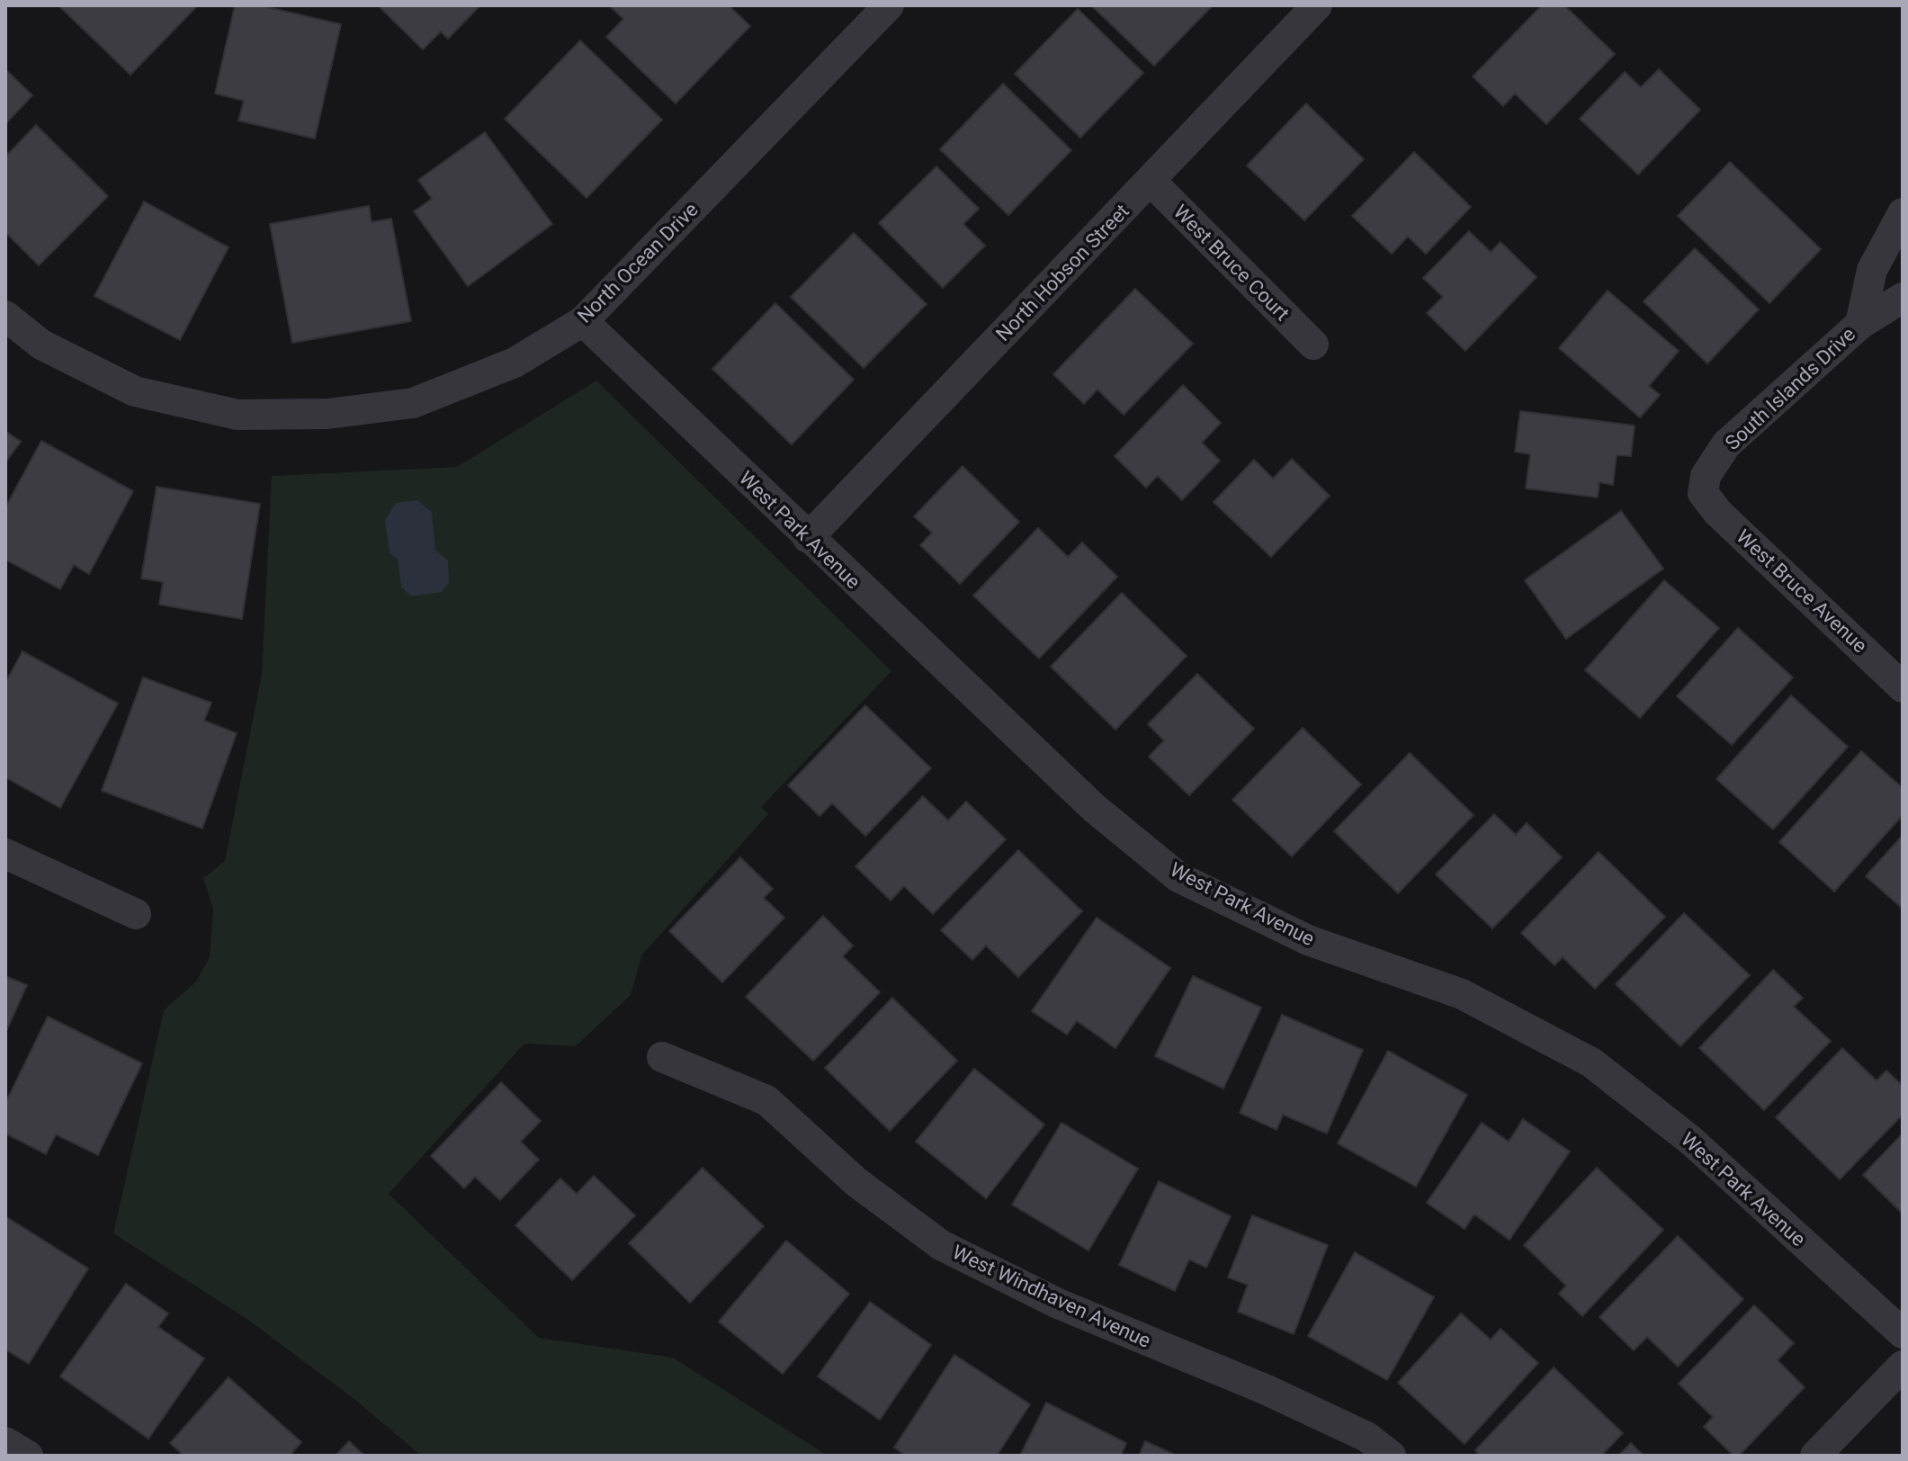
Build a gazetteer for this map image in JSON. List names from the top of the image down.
{
  "streets": {
    "street": [
      "North Ocean Drive",
      "West Bruce Court",
      "North Hobson Street",
      "South Islands Drive",
      "West Park Avenue",
      "West Bruce Avenue",
      "West Windhaven Avenue"
    ]
  },
  "crossings": [
    ["North Ocean Drive", "West Park Avenue"],
    ["West Bruce Court", "North Hobson Street"],
    ["North Hobson Street", "West Park Avenue"],
    ["South Islands Drive", "West Bruce Avenue"]
  ]
}
